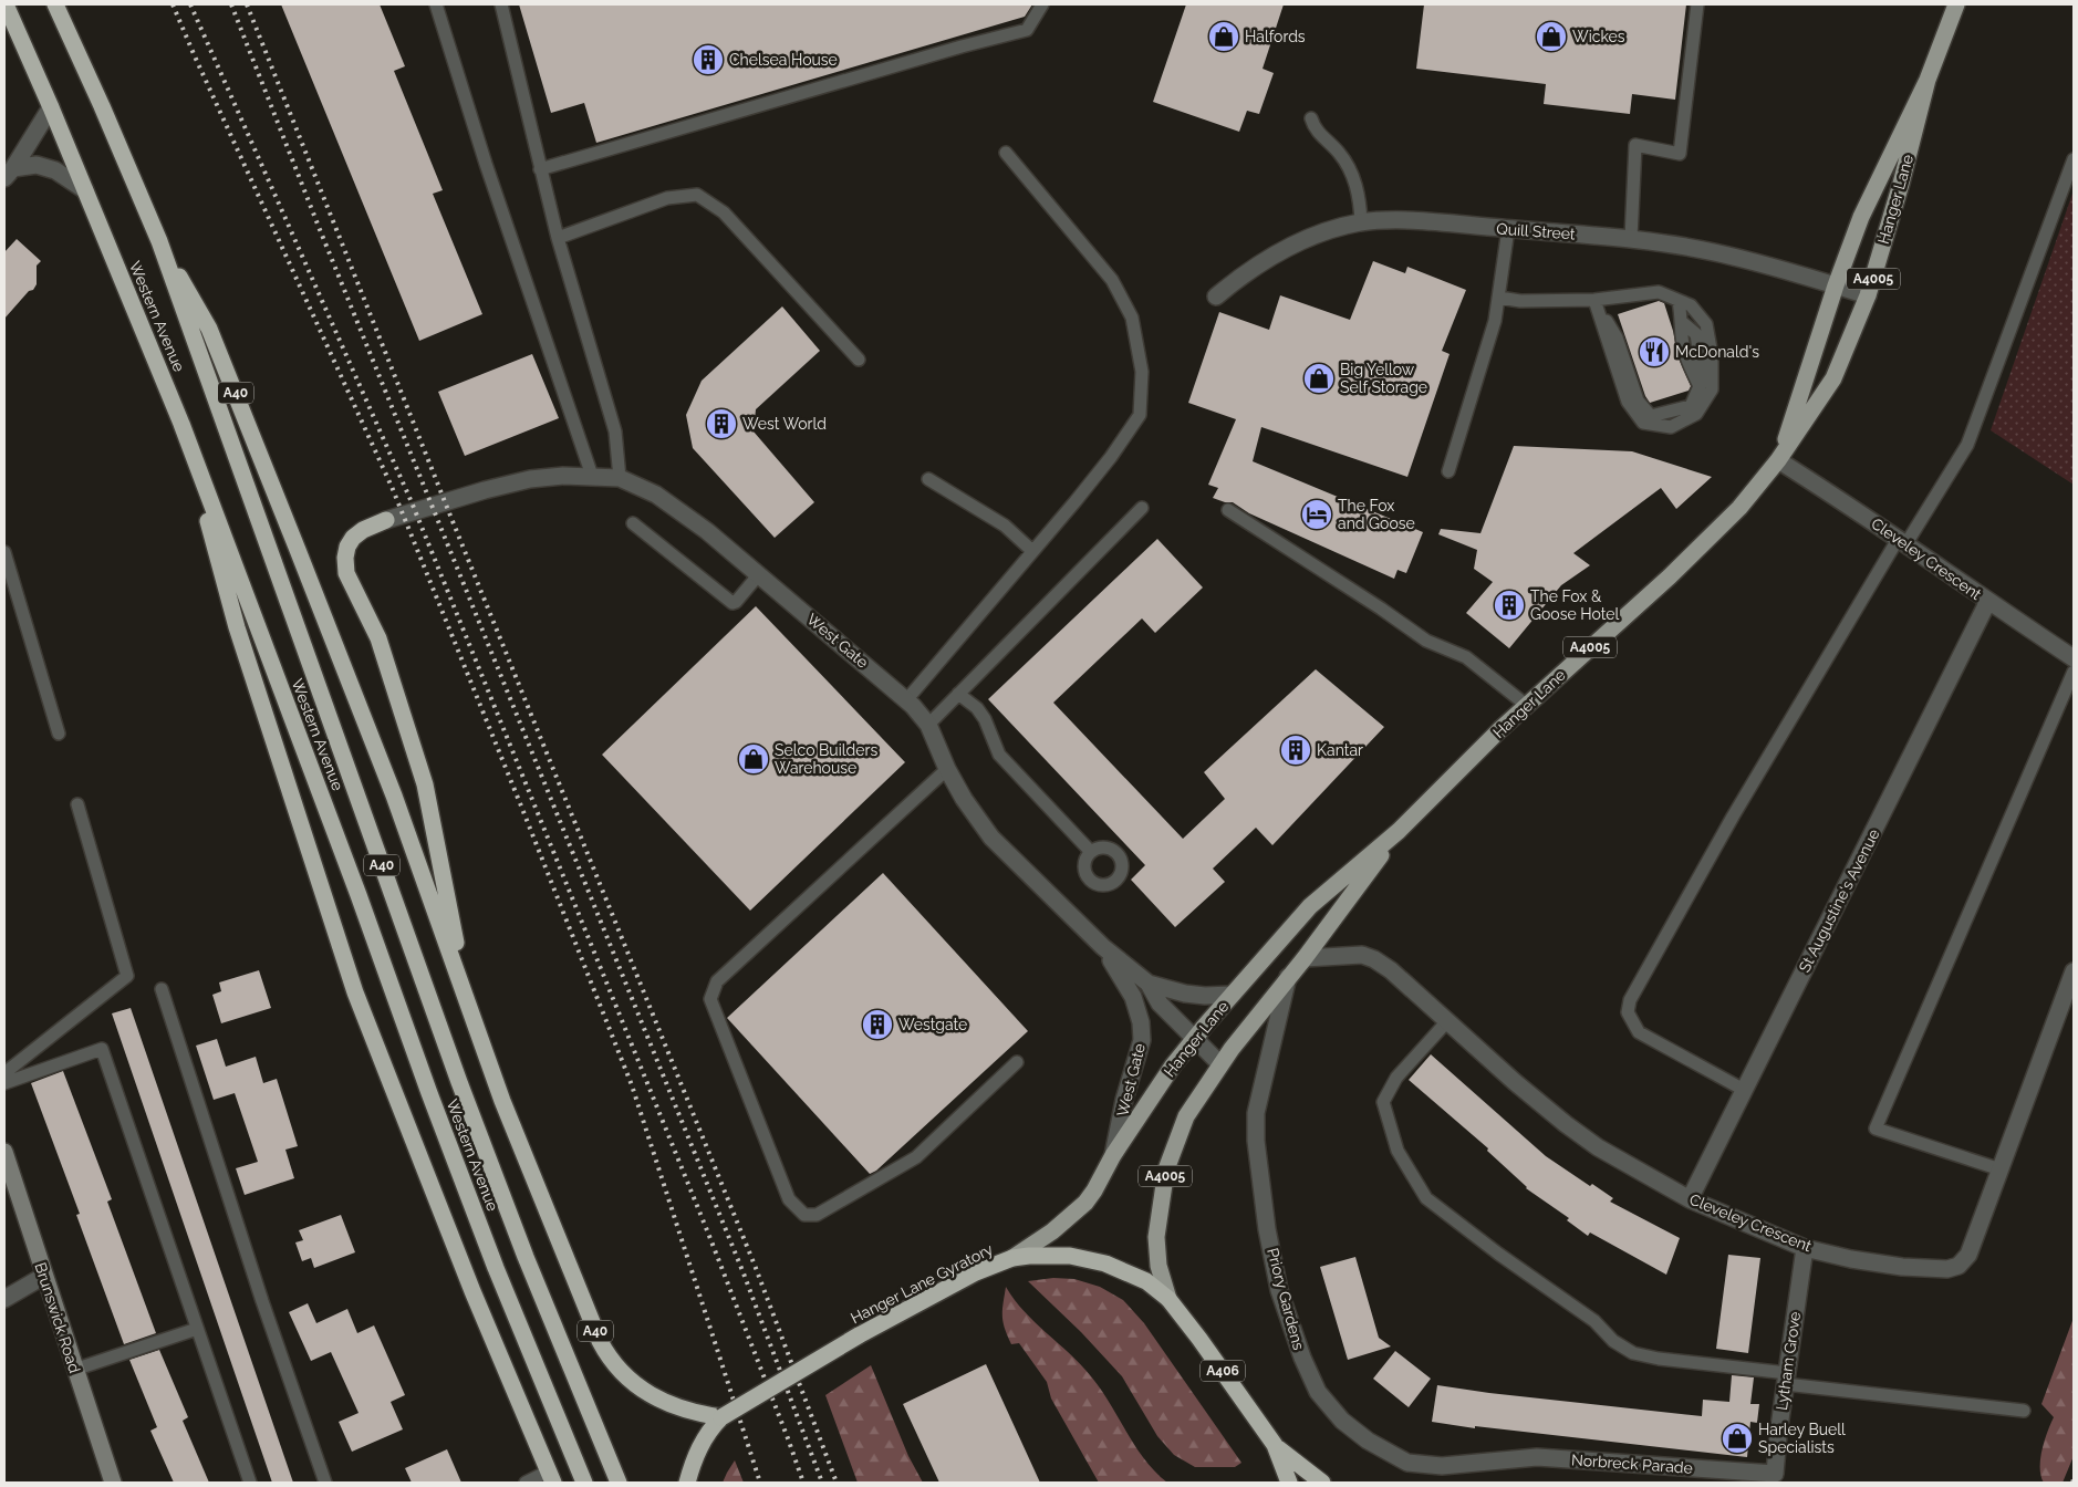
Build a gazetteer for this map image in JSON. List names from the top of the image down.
{
  "streets": {
    "highway": [
      "Western Avenue",
      "A40",
      "Hanger Lane Gyratory",
      "A406"
    ],
    "main road": ["Hanger Lane", "A4005"],
    "street": [
      "Quill Street",
      "Cleveley Crescent",
      "West Gate",
      "St Augustine's Avenue",
      "Priory Gardens",
      "Brunswick Road",
      "Lytham Grove",
      "Norbreck Parade"
    ]
  },
  "crossings": [
    ["Hanger Lane", "Quill Street"],
    ["Hanger Lane", "Cleveley Crescent"],
    ["Hanger Lane", "West Gate"],
    ["Hanger Lane", "Hanger Lane Gyratory"],
    ["Hanger Lane", "Priory Gardens"],
    ["Western Avenue", "A40"],
    ["A40", "Hanger Lane Gyratory"],
    ["Cleveley Crescent", "St Augustine's Avenue"],
    ["Cleveley Crescent", "Lytham Grove"],
    ["Hanger Lane Gyratory", "A406"],
    ["Priory Gardens", "Norbreck Parade"],
    ["Lytham Grove", "Norbreck Parade"]
  ],
  "places": {
    "shop": [
      "Halfords",
      "Wickes",
      "Big Yellow Self Storage",
      "Selco Builders Warehouse",
      "Harley Buell Specialists"
    ],
    "building": [
      "Chelsea House",
      "West World",
      "The Fox & Goose Hotel",
      "Kantar",
      "Westgate"
    ],
    "restaurant": ["McDonald's"],
    "hotel": ["The Fox and Goose"]
  }
}
